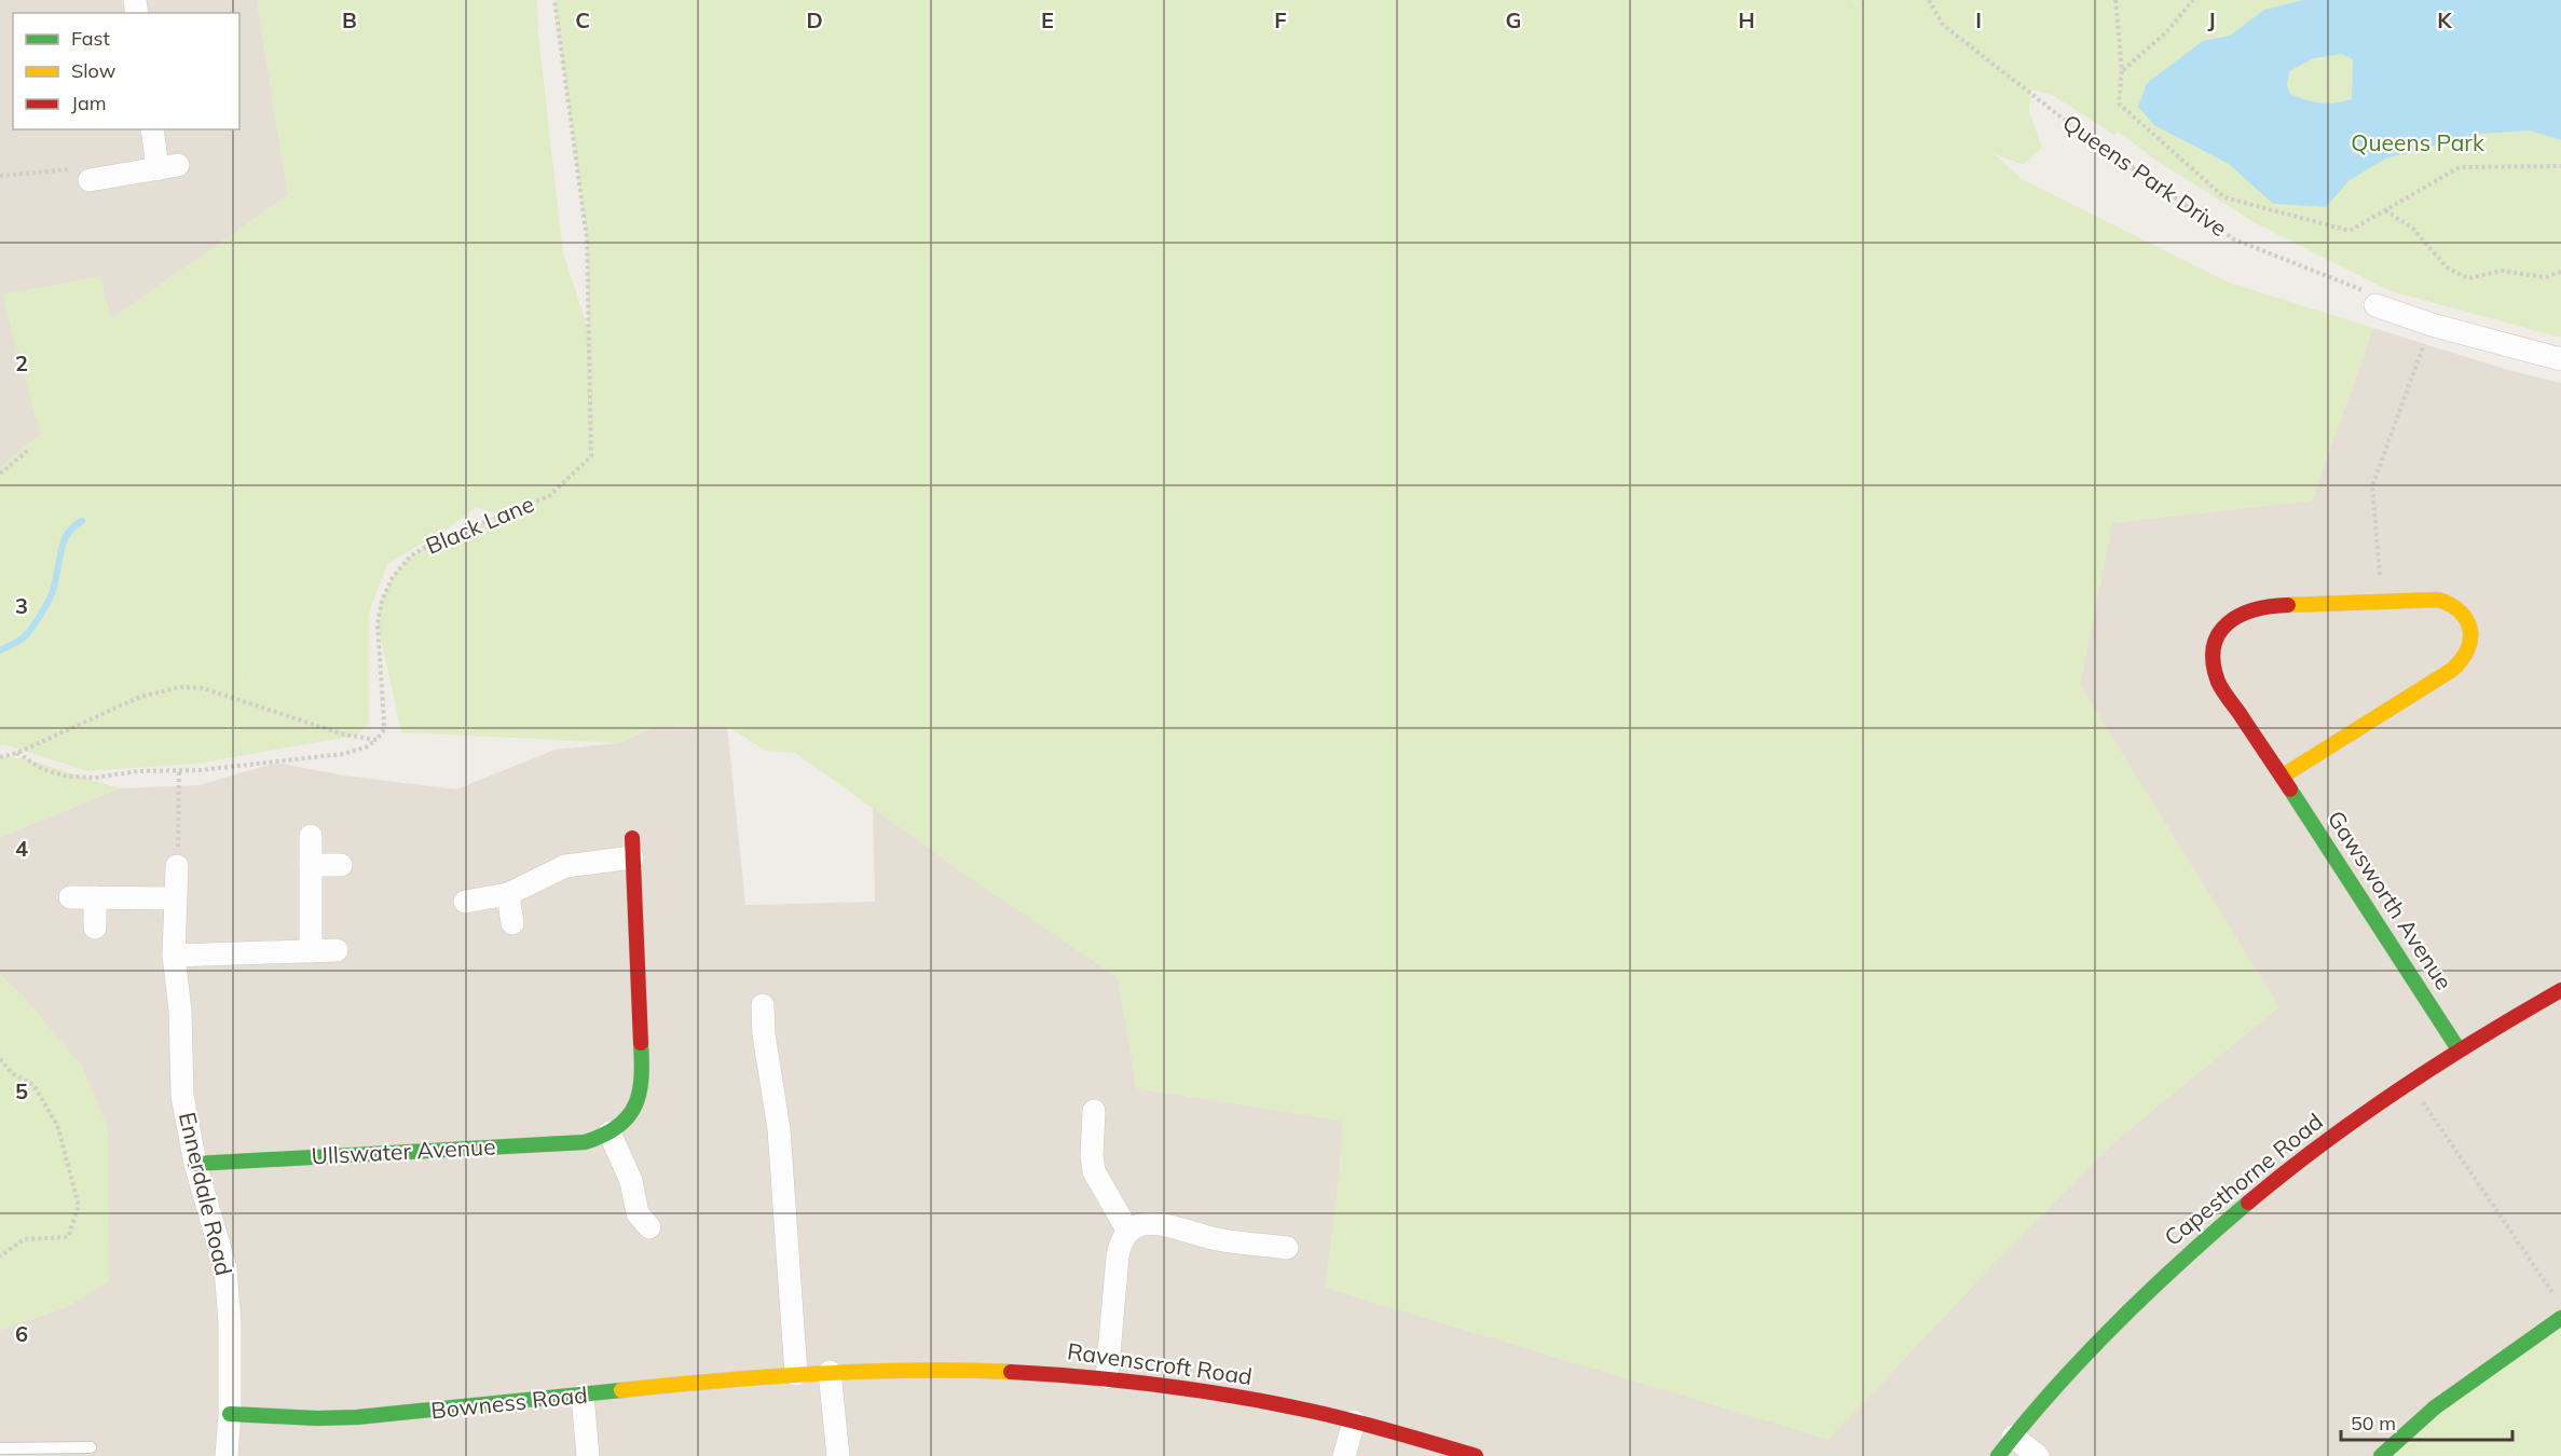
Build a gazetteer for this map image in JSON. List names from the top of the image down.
{
  "streets": {
    "street": [
      "Gawsworth Avenue",
      "Ullswater Avenue",
      "Capesthorne Road",
      "Ennerdale Road",
      "Ravenscroft Road",
      "Bowness Road"
    ],
    "path": ["Queens Park Drive", "Black Lane"]
  },
  "crossings": [
    ["Gawsworth Avenue", "Capesthorne Road"],
    ["Ullswater Avenue", "Ennerdale Road"],
    ["Ennerdale Road", "Bowness Road"],
    ["Ravenscroft Road", "Bowness Road"]
  ],
  "parks": ["Queens Park"],
  "legend": ["Fast", "Slow", "Jam"],
  "scale_bar": "50 m",
  "grid": {
    "columns": [
      "B",
      "C",
      "D",
      "E",
      "F",
      "G",
      "H",
      "I",
      "J",
      "K"
    ],
    "rows": [
      "2",
      "3",
      "4",
      "5",
      "6"
    ]
  }
}
